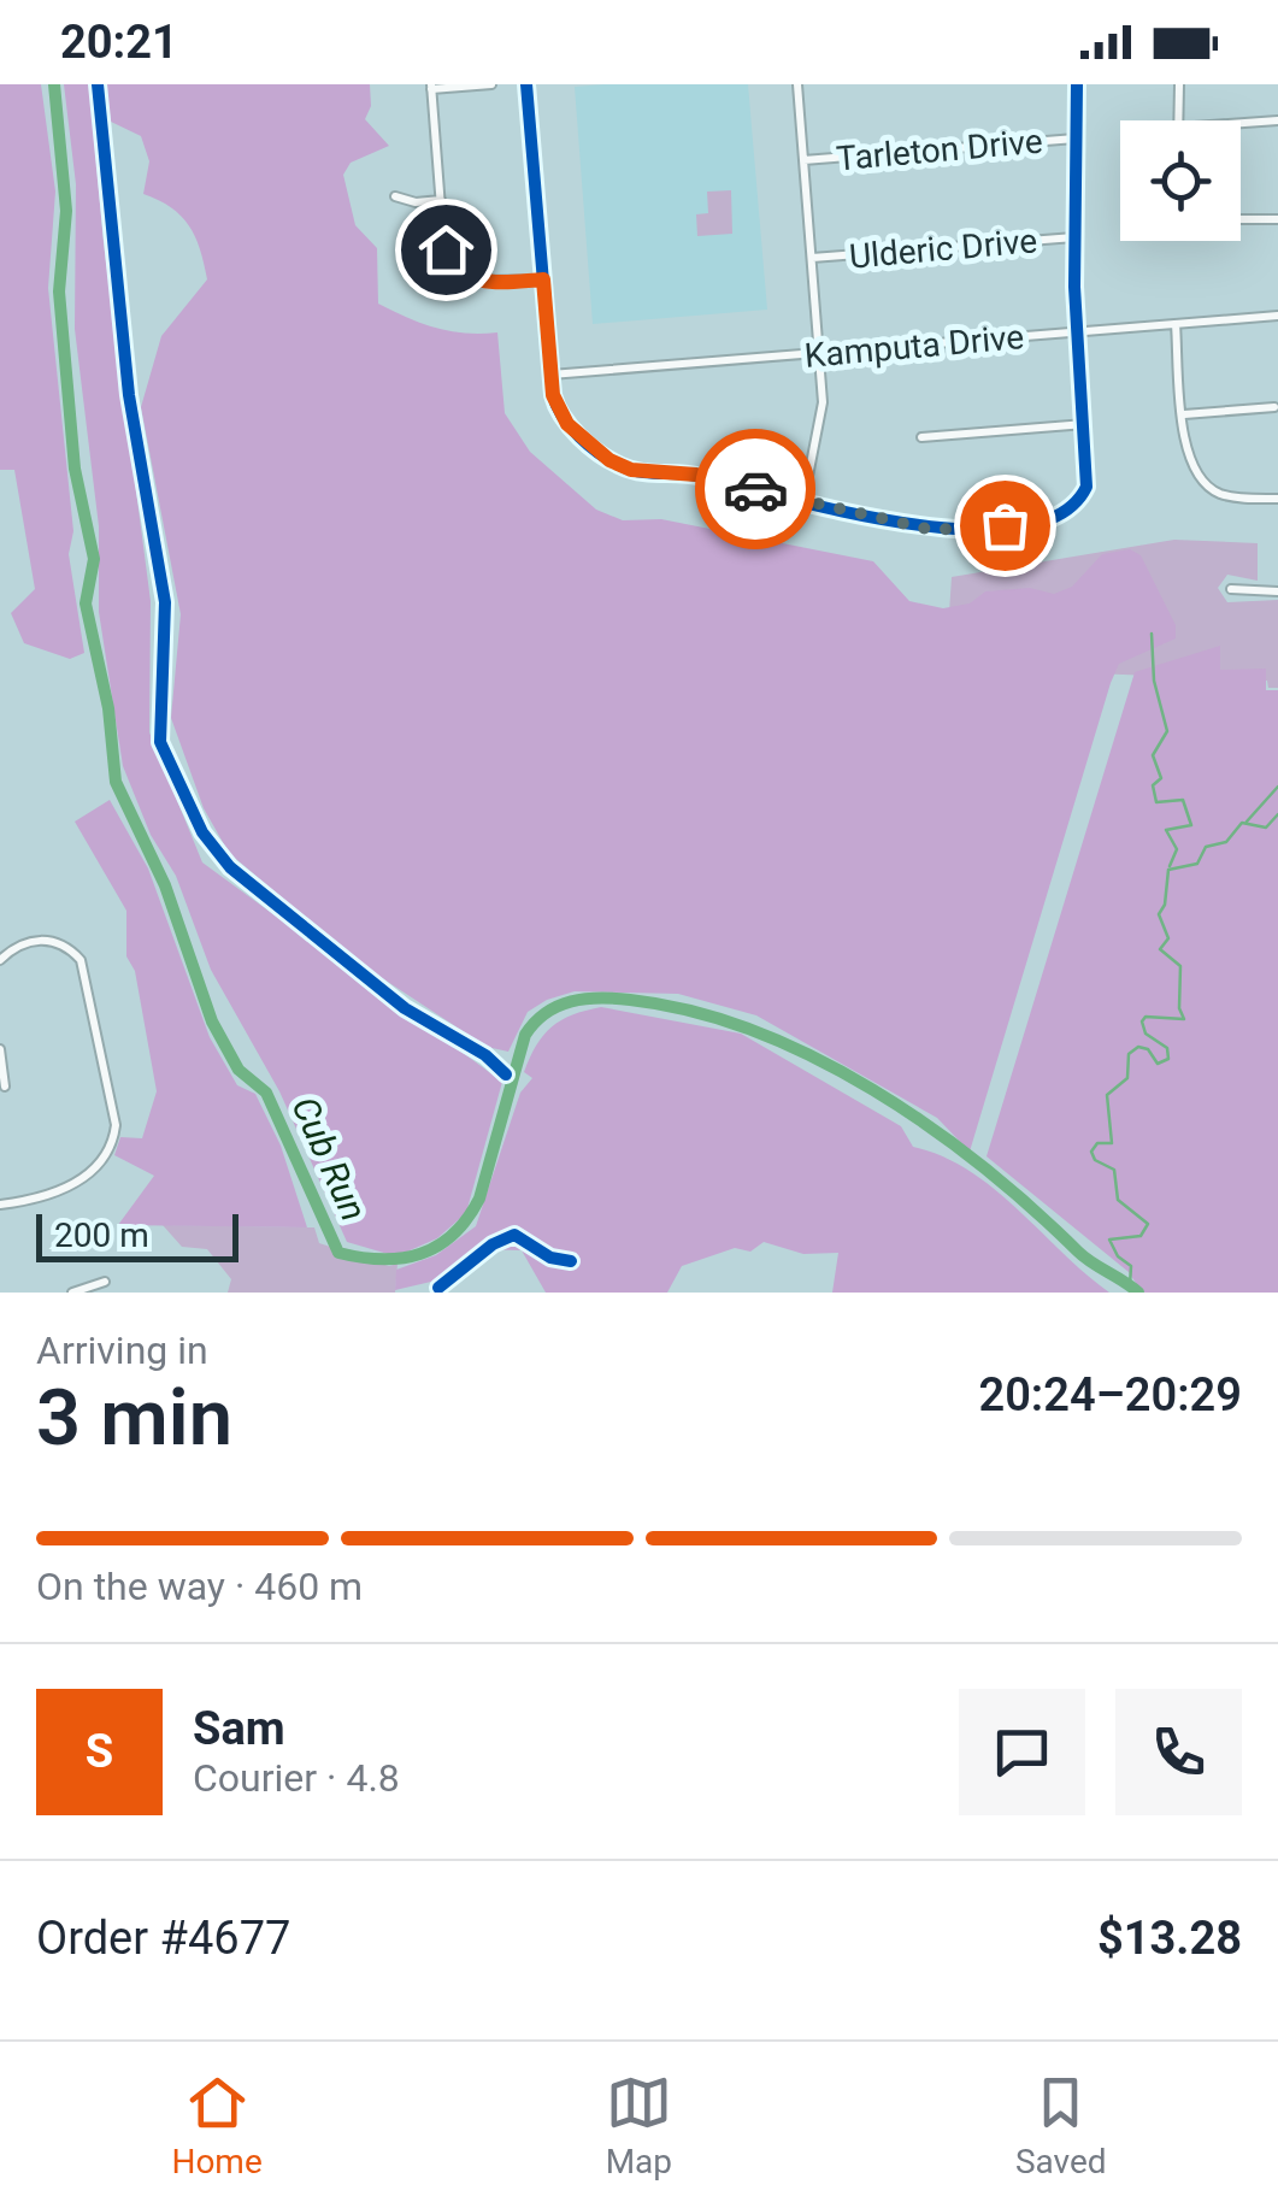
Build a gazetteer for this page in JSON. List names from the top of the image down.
{
  "streets": {
    "street": ["Tarleton Drive", "Ulderic Drive", "Kamputa Drive"]
  },
  "water": ["Cub Run"],
  "scale_bar": "200 m",
  "page": {
    "status": "20:21",
    "scale": "200 m",
    "heading": ["3 min", "Arriving in", "20:24–20:29"],
    "panel": [
      "Sam",
      "Courier · 4.8",
      "Order #4677",
      "$13.28"
    ],
    "bar": "On the way · 460 m",
    "round": "S",
    "tabs": ["Home", "Map", "Saved"]
  }
}
